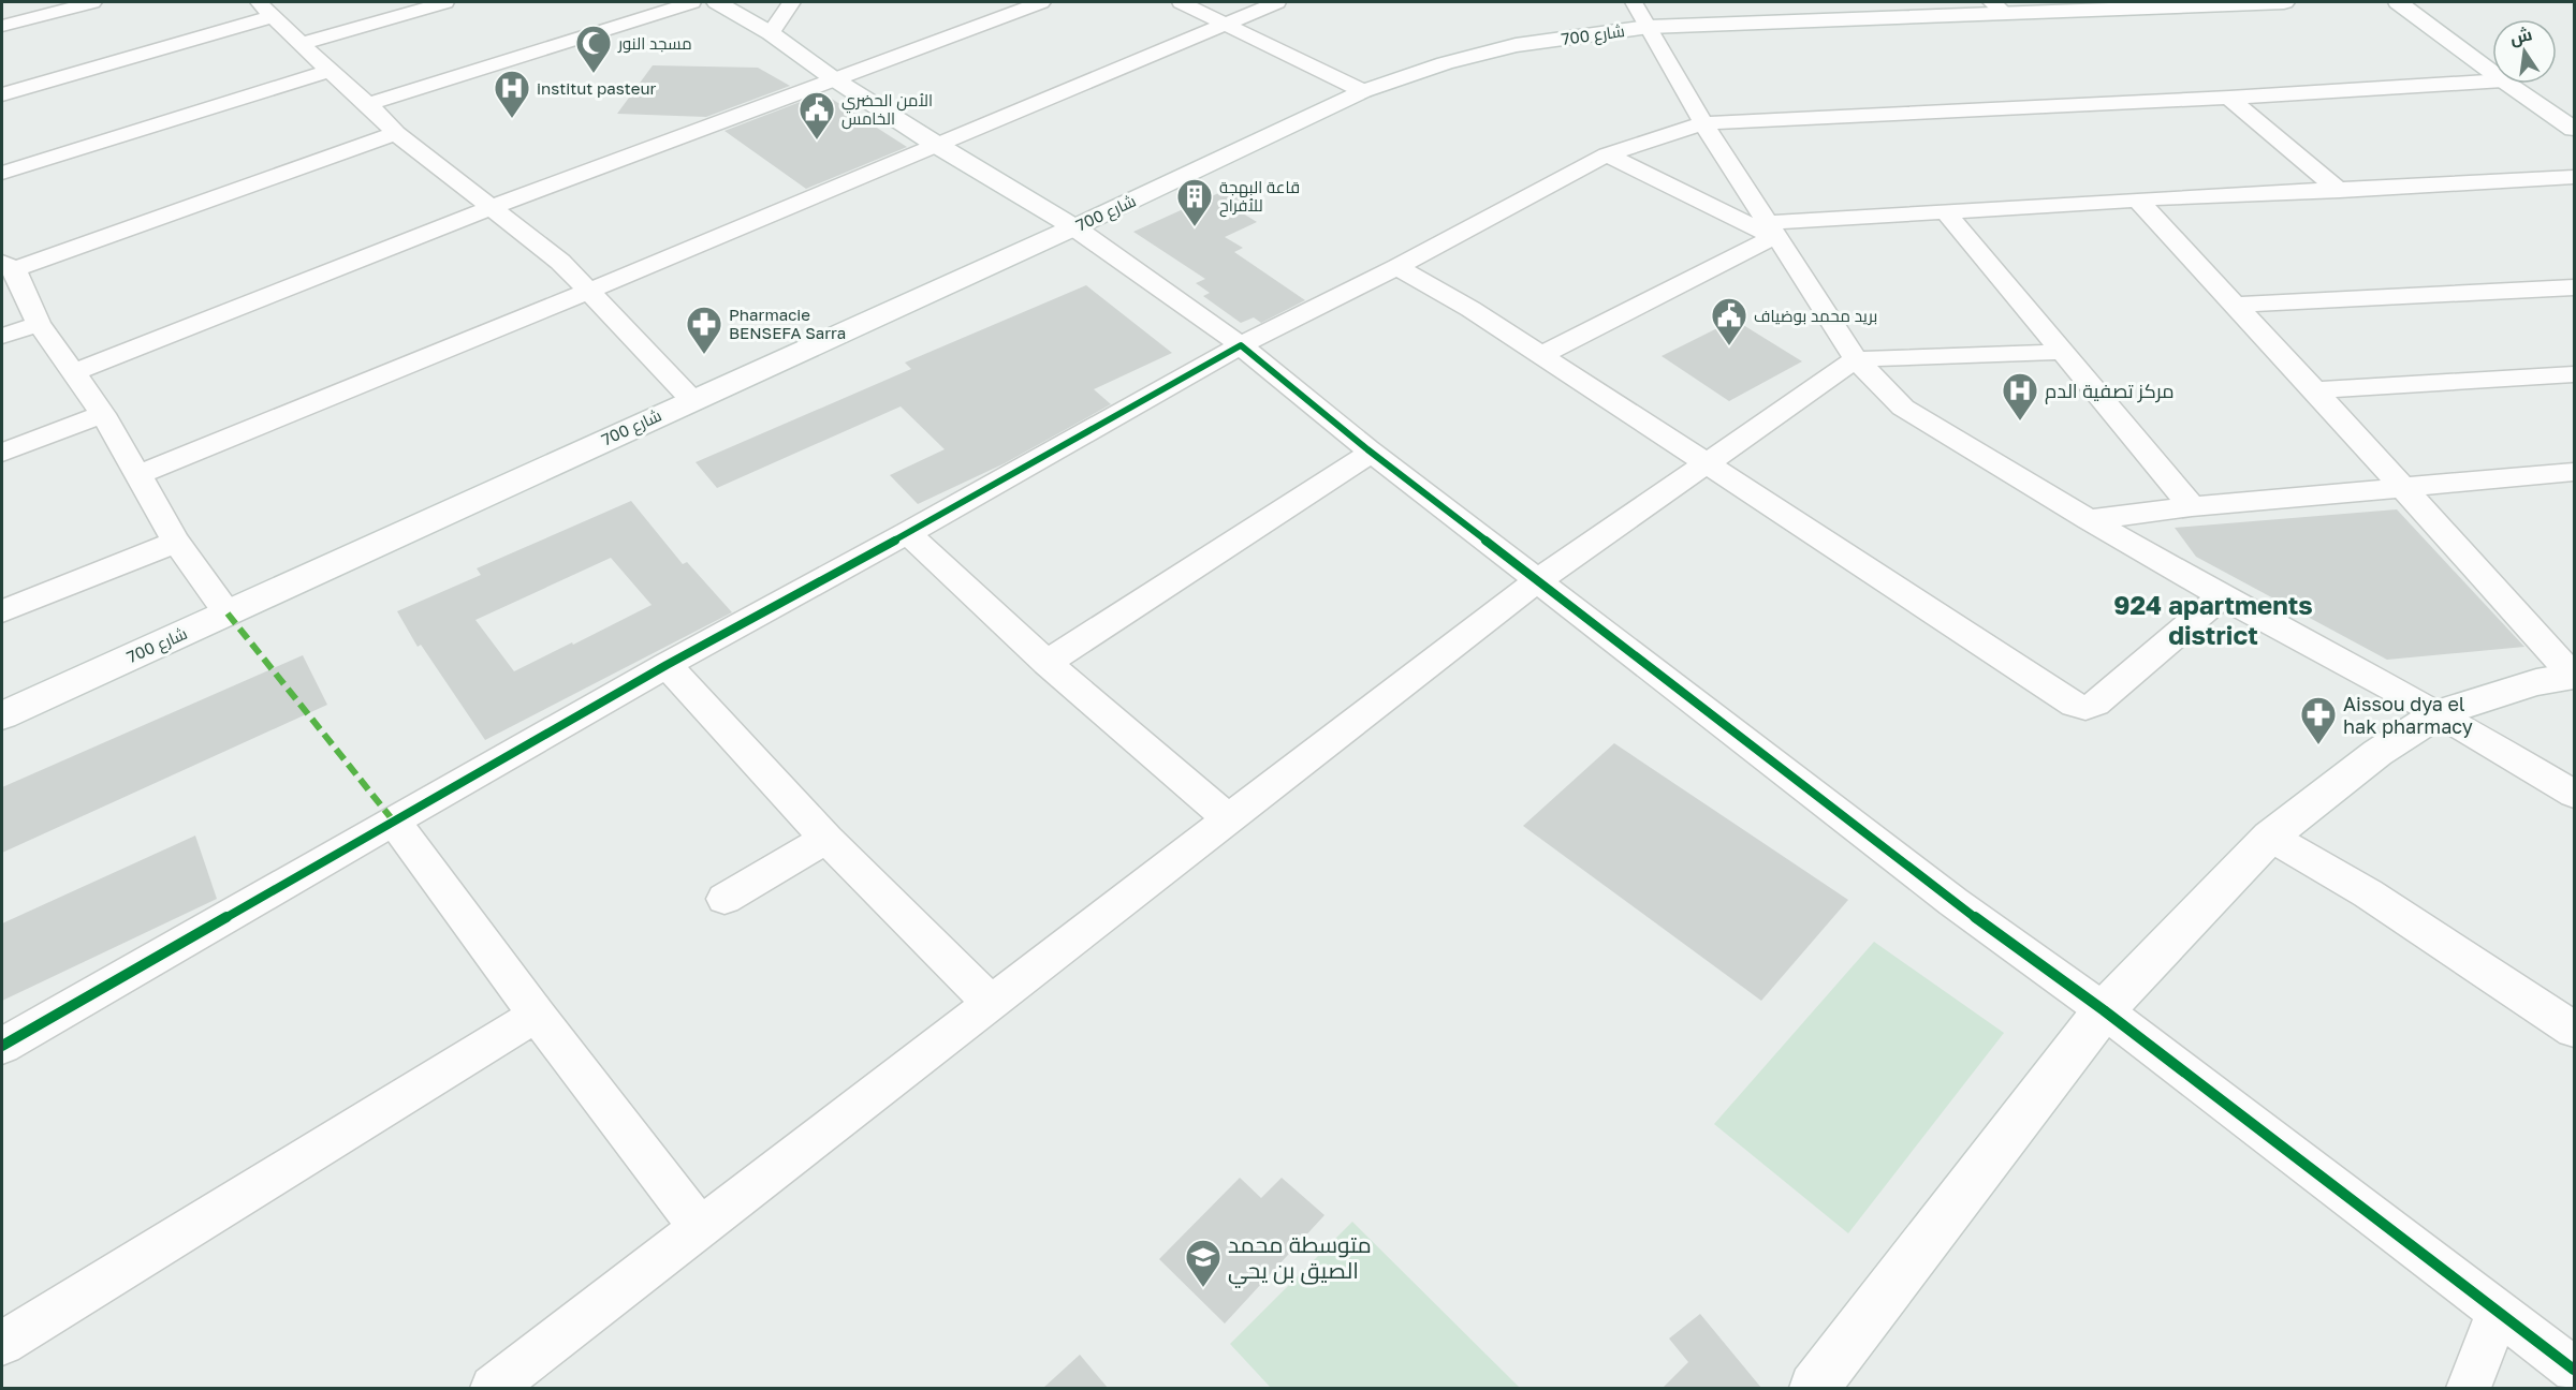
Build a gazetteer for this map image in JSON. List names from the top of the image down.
{
  "streets": {
    "main road": ["شارع 700"]
  },
  "districts": ["924 apartments district"],
  "places": {
    "mosque": ["مسجد النور"],
    "hospital": ["institut pasteur", "مركز تصفية الدم"],
    "public building": ["الأمن الحضري الخامس", "بريد محمد بوضياف"],
    "building": ["قاعة البهجة للأفراح"],
    "pharmacy": ["Pharmacie BENSEFA Sarra", "Aissou dya el hak pharmacy"],
    "school or university": ["متوسطة محمد الصيق بن يحي"]
  },
  "north": "top"
}
